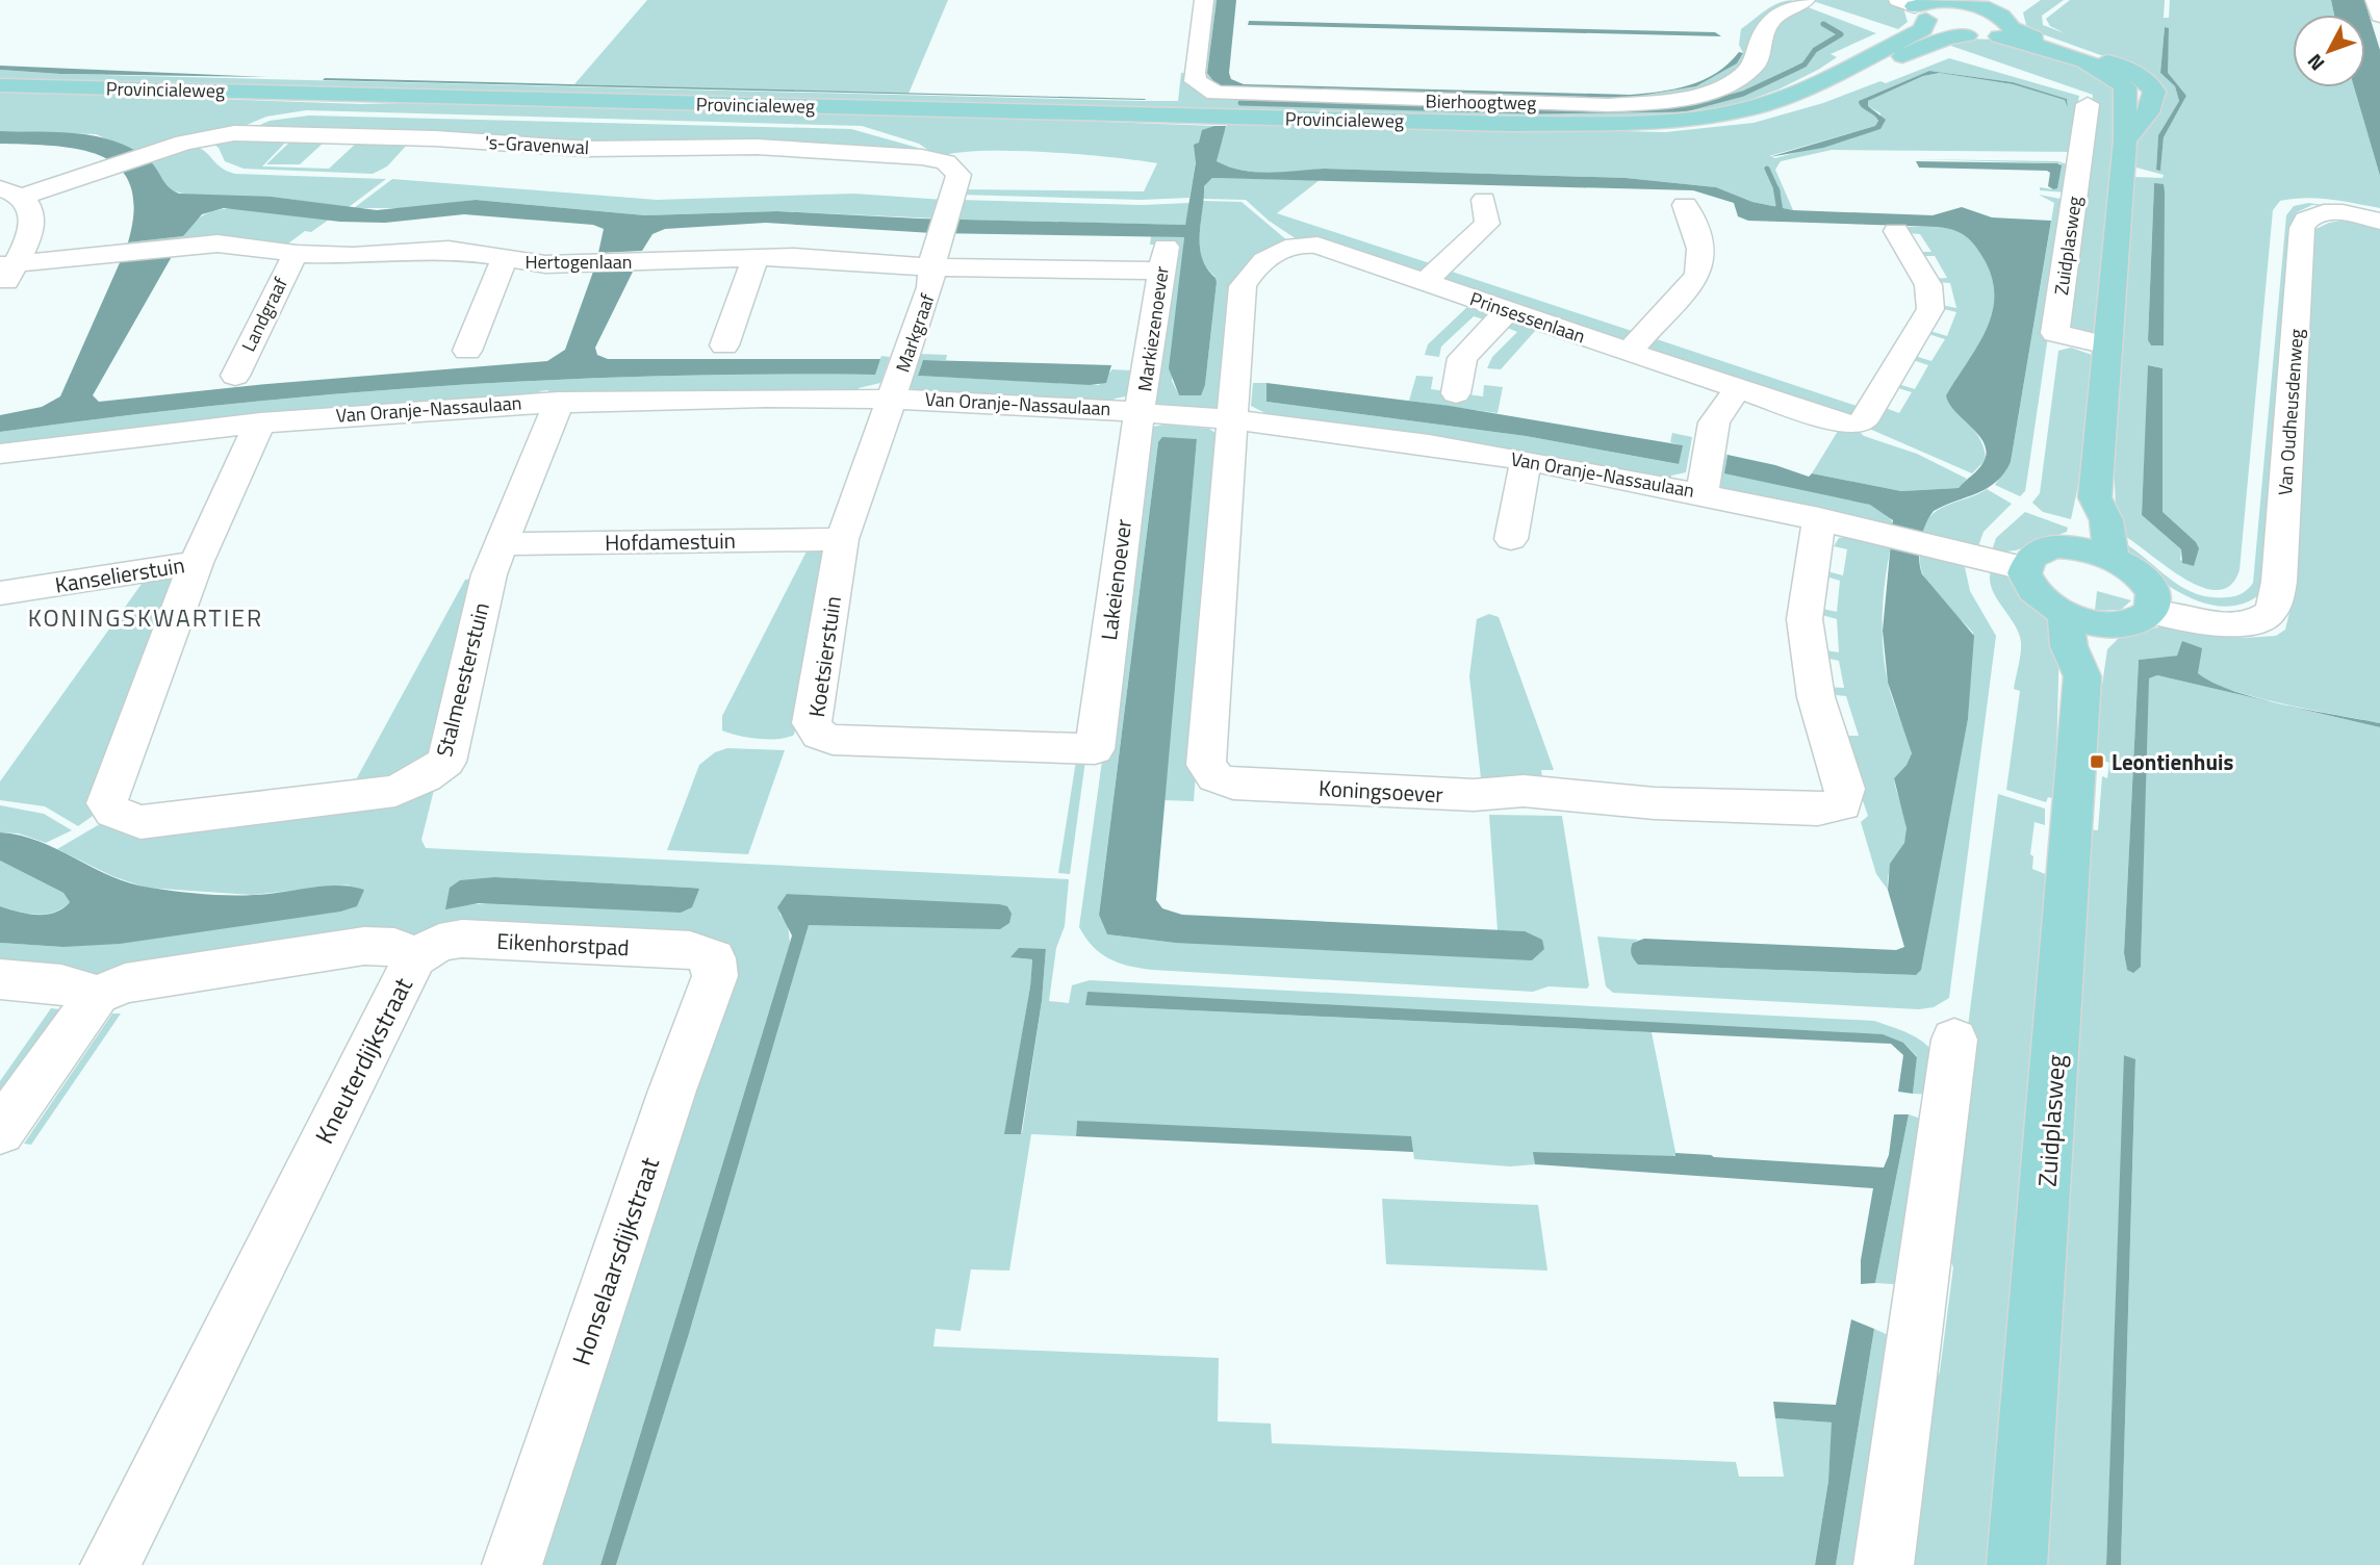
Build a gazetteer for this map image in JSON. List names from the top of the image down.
{
  "streets": {
    "main road": ["Provincialeweg", "Zuidplasweg"],
    "street": [
      "Bierhoogtweg",
      "'s-Gravenwal",
      "Hertogenlaan",
      "Landgraaf",
      "Prinsessenlaan",
      "Markiezenoever",
      "Markgraaf",
      "Van Oranje-Nassaulaan",
      "Van Oudheusdenweg",
      "Hofdamestuin",
      "Kanselierstuin",
      "Lakeienoever",
      "Koetsierstuin",
      "Stalmeesterstuin",
      "Koningsoever",
      "Eikenhorstpad",
      "Kneuterdijkstraat",
      "Honselaarsdijkstraat"
    ]
  },
  "crossings": [
    ["'s-Gravenwal", "Hertogenlaan"],
    ["'s-Gravenwal", "Markgraaf"],
    ["Hertogenlaan", "Landgraaf"],
    ["Hertogenlaan", "Markiezenoever"],
    ["Hertogenlaan", "Markgraaf"],
    ["Prinsessenlaan", "Koningsoever"],
    ["Markiezenoever", "Van Oranje-Nassaulaan"],
    ["Markiezenoever", "Lakeienoever"],
    ["Markgraaf", "Van Oranje-Nassaulaan"],
    ["Markgraaf", "Koetsierstuin"],
    ["Van Oranje-Nassaulaan", "Lakeienoever"],
    ["Van Oranje-Nassaulaan", "Koetsierstuin"],
    ["Van Oranje-Nassaulaan", "Stalmeesterstuin"],
    ["Van Oranje-Nassaulaan", "Koningsoever"],
    ["Hofdamestuin", "Koetsierstuin"],
    ["Hofdamestuin", "Stalmeesterstuin"],
    ["Kanselierstuin", "Stalmeesterstuin"],
    ["Lakeienoever", "Koetsierstuin"],
    ["Eikenhorstpad", "Kneuterdijkstraat"],
    ["Eikenhorstpad", "Honselaarsdijkstraat"]
  ],
  "districts": ["KONINGSKWARTIER"],
  "places": {
    "transit": ["Leontienhuis"]
  },
  "north": "bottom left"
}
